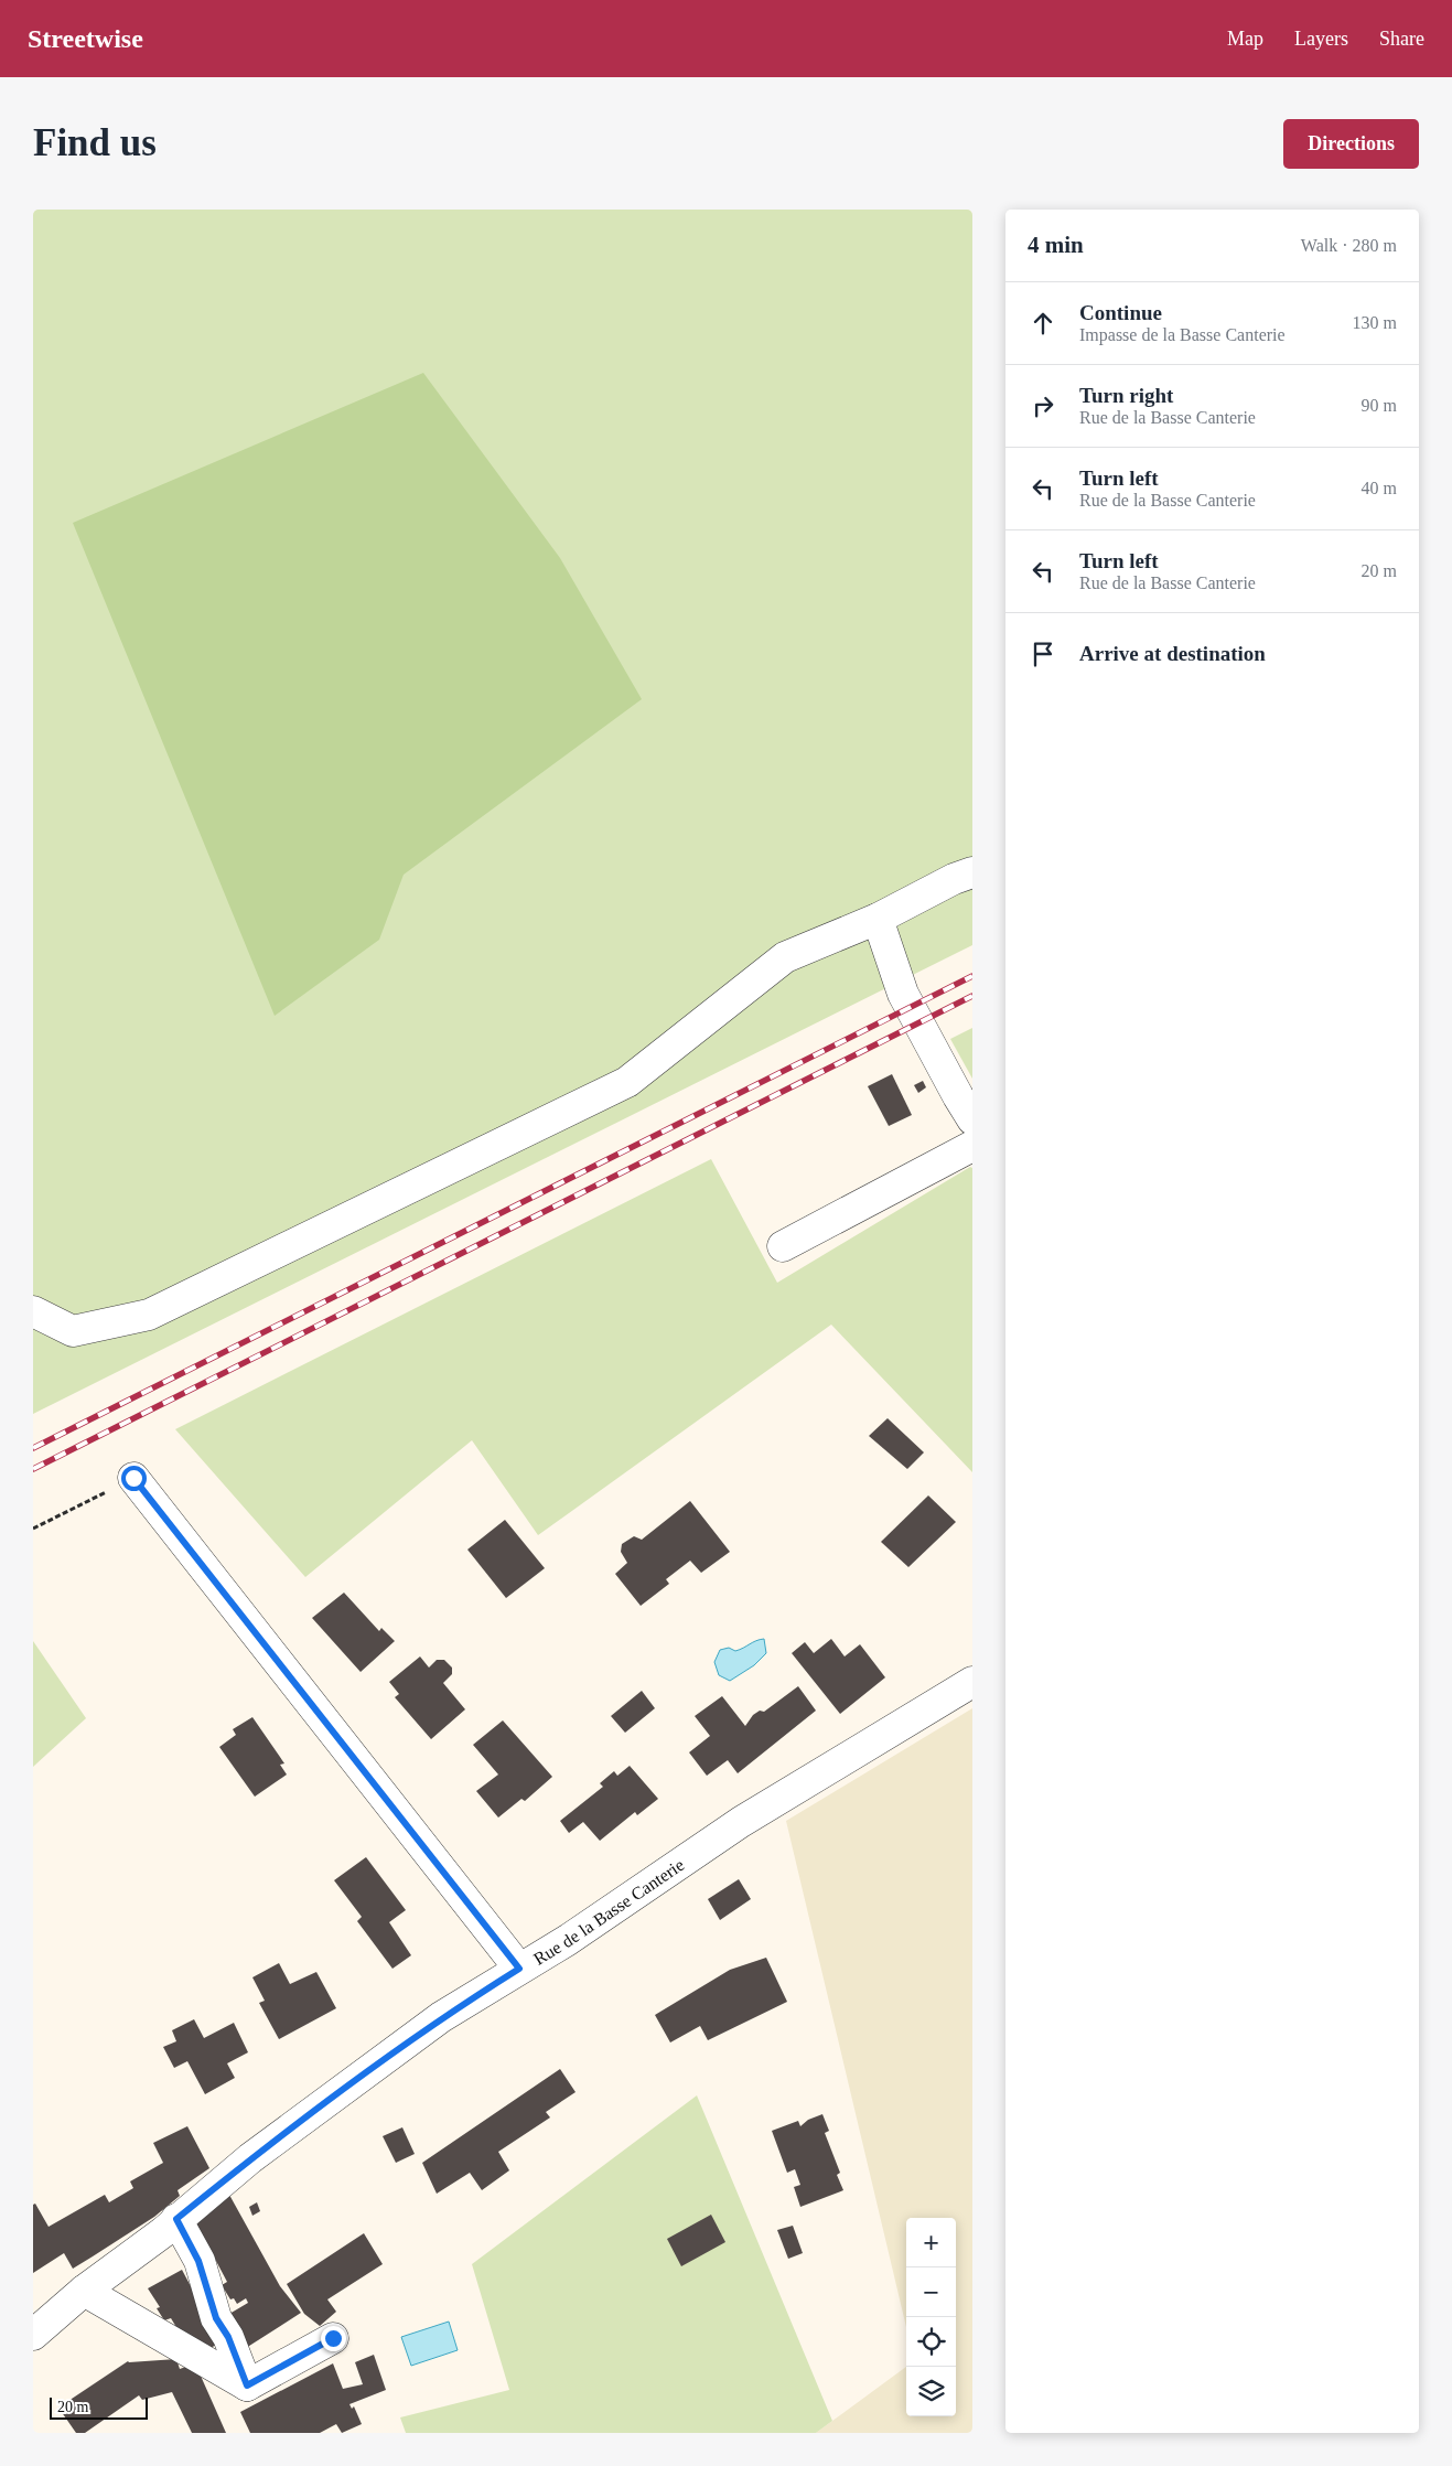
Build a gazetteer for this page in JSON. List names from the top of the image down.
{
  "streets": {
    "street": ["Rue de la Basse Canterie"]
  },
  "scale_bar": "20 m",
  "page": {
    "header": "Streetwise",
    "nav": ["Map", "Layers", "Share"],
    "buttons": "Directions",
    "title": "Find us",
    "heading": ["4 min", "Walk · 280 m"],
    "list": [
      ["Continue", "Impasse de la Basse Canterie", "130 m"],
      ["Turn right", "Rue de la Basse Canterie", "90 m"],
      ["Turn left", "Rue de la Basse Canterie", "40 m"],
      ["Turn left", "Rue de la Basse Canterie", "20 m"],
      "Arrive at destination"
    ],
    "map_buttons": ["+", "−"],
    "scale": "20 m"
  }
}
